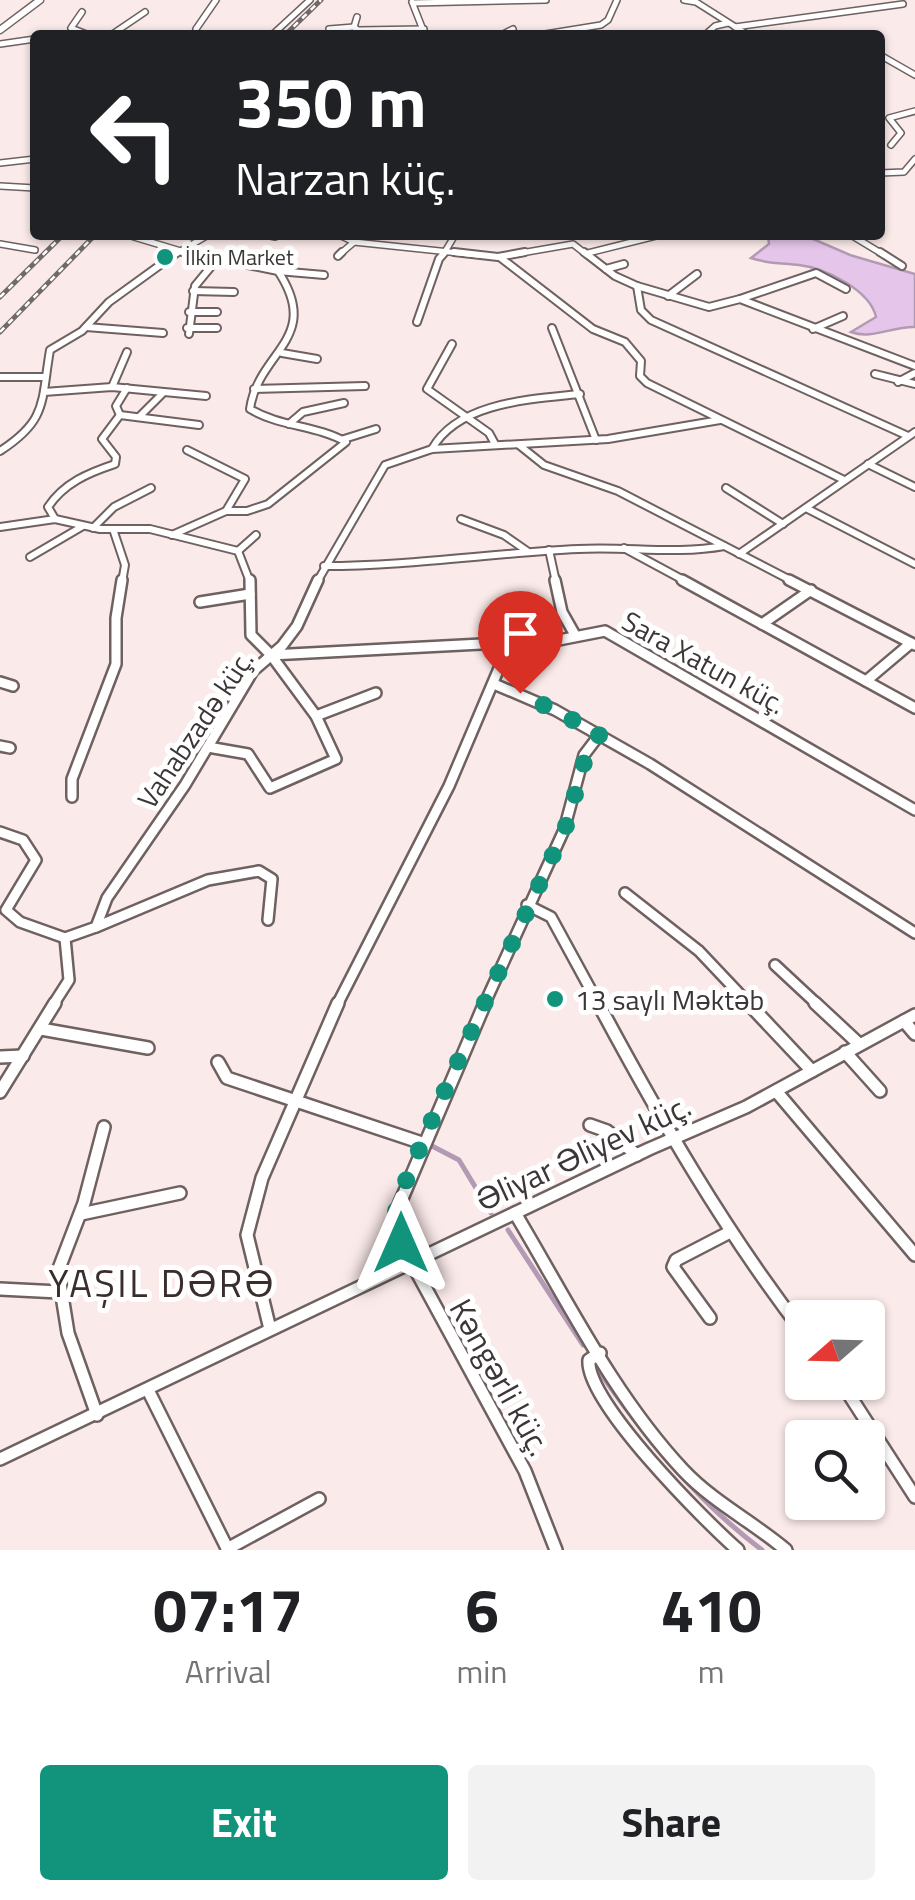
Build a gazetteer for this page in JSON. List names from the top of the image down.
{
  "streets": {
    "street": [
      "Sara Xatun küç.",
      "Vahabzadə küç.",
      "Əliyar Əliyev küç.",
      "Kəngərli küç."
    ]
  },
  "crossings": [
    ["Sara Xatun küç.", "Vahabzadə küç."],
    ["Əliyar Əliyev küç.", "Kəngərli küç."]
  ],
  "districts": ["YAŞIL DƏRƏ"],
  "places": ["İlkin Market", "13 saylı Məktəb"],
  "north": "left",
  "page": {
    "turn": ["350 m", "Narzan küç."],
    "eta": [
      "07:17",
      "Arrival",
      "6",
      "min",
      "410",
      "m"
    ],
    "buttons": ["Exit", "Share"]
  }
}
